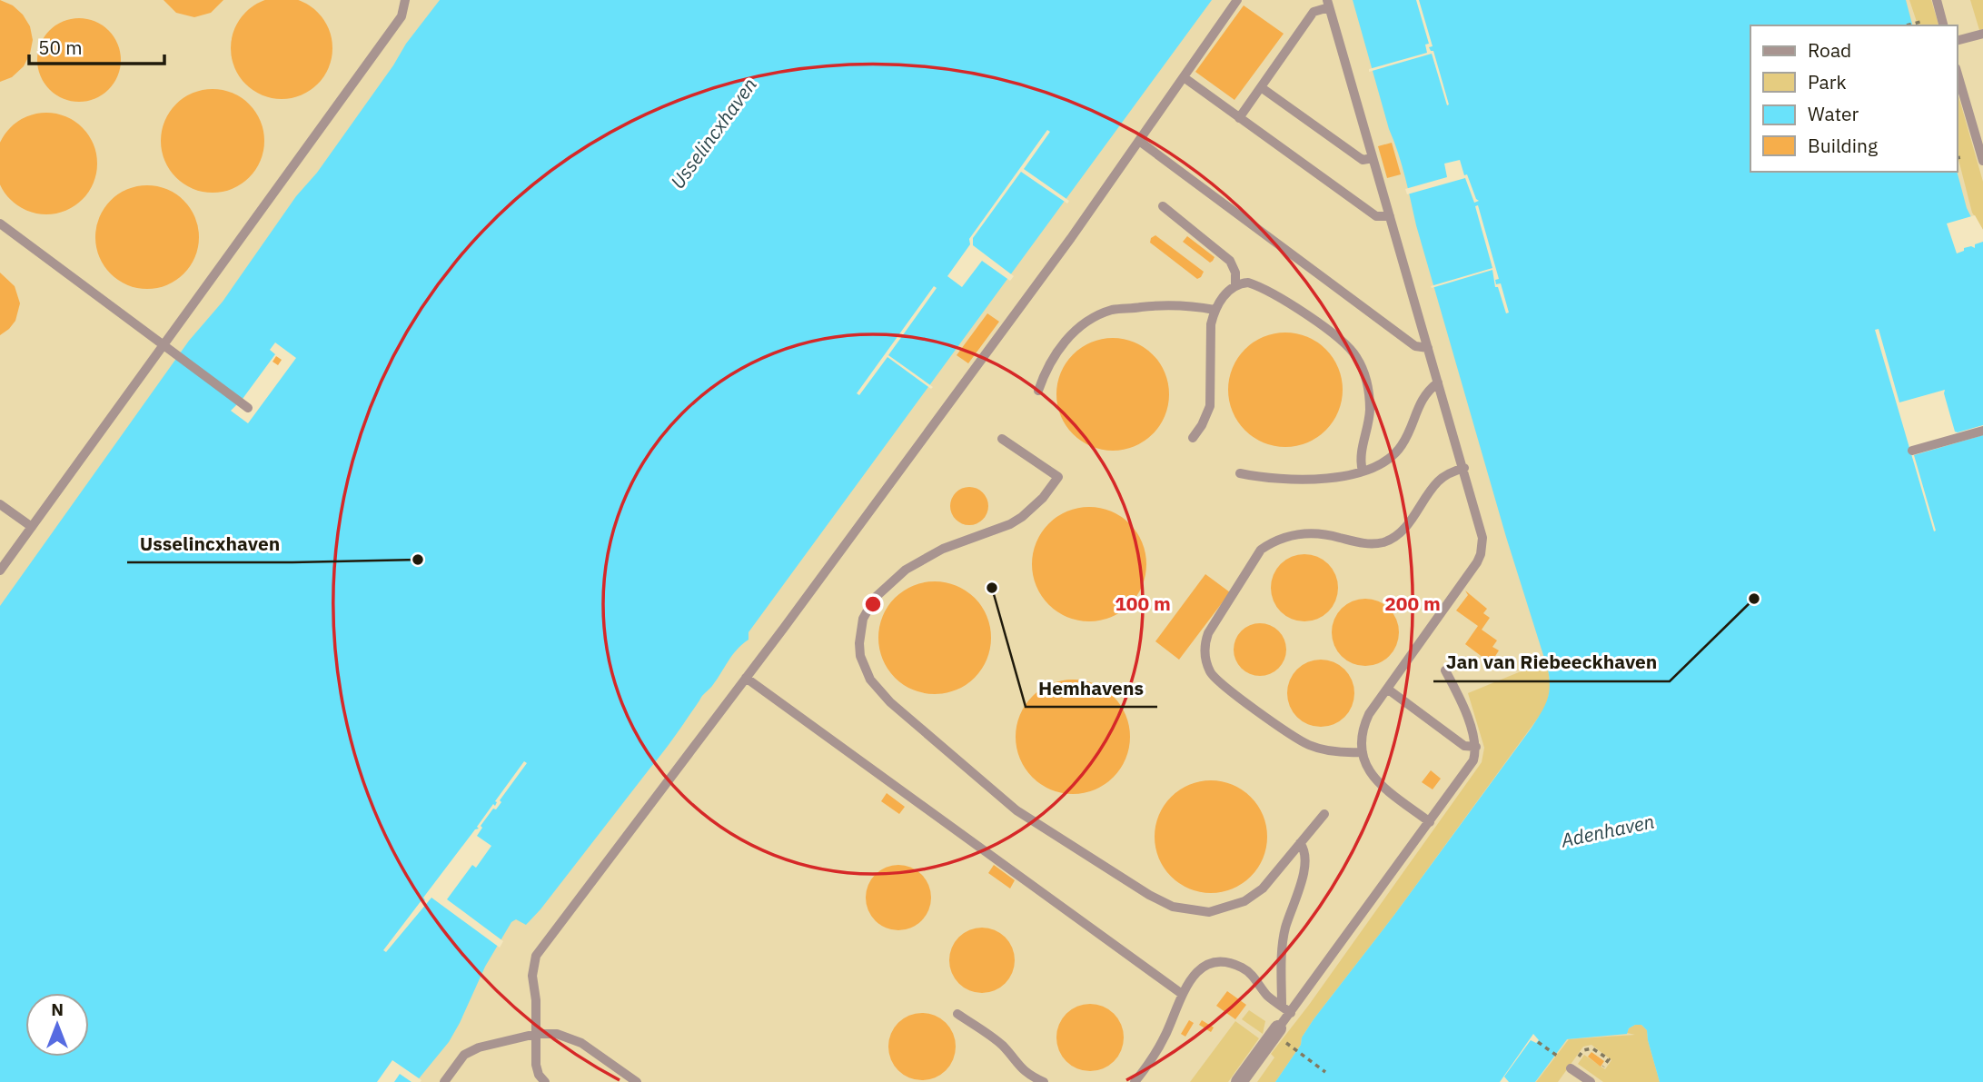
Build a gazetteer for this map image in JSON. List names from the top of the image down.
{
  "water": ["Usselincxhaven", "Adenhaven"],
  "places": ["Usselincxhaven", "Hemhavens", "Jan van Riebeeckhaven"],
  "legend": [
    "Road",
    "Park",
    "Water",
    "Building"
  ],
  "scale_bar": "50 m",
  "north": "top",
  "rings": ["100 m", "200 m"]
}
